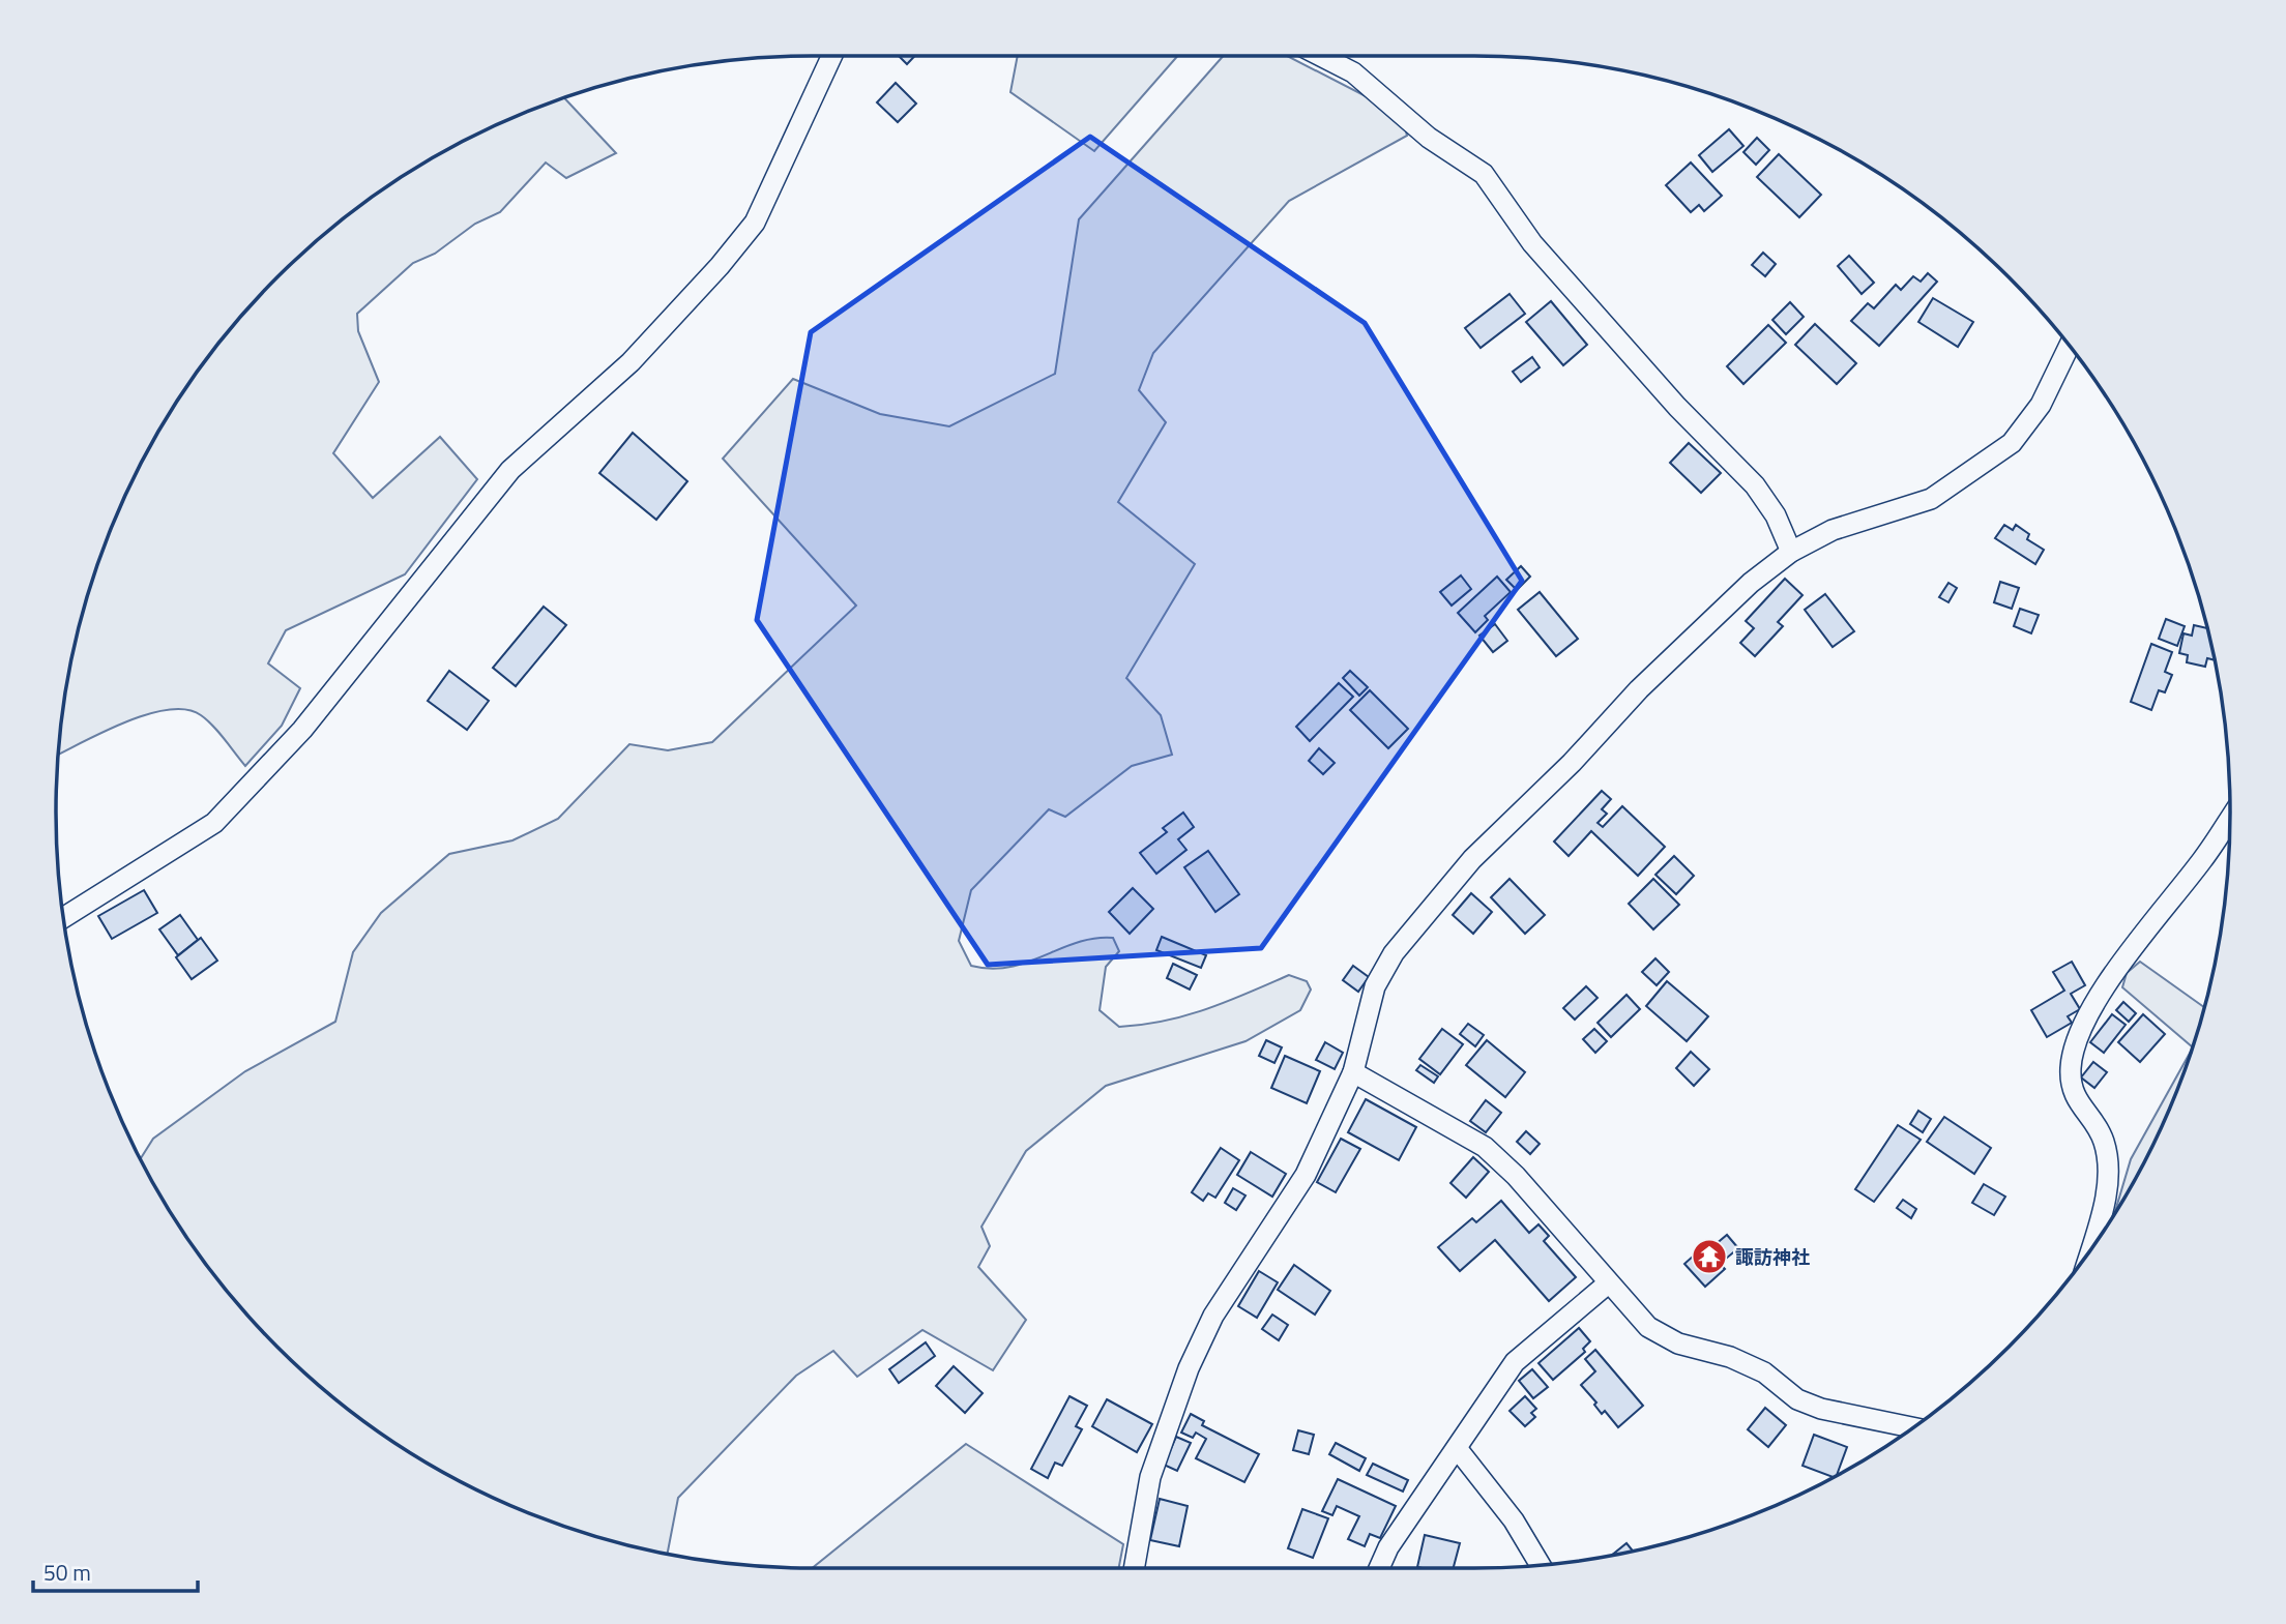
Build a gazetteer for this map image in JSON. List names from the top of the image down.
{
  "places": {
    "temple": ["諏訪神社"]
  },
  "scale_bar": "50 m"
}
